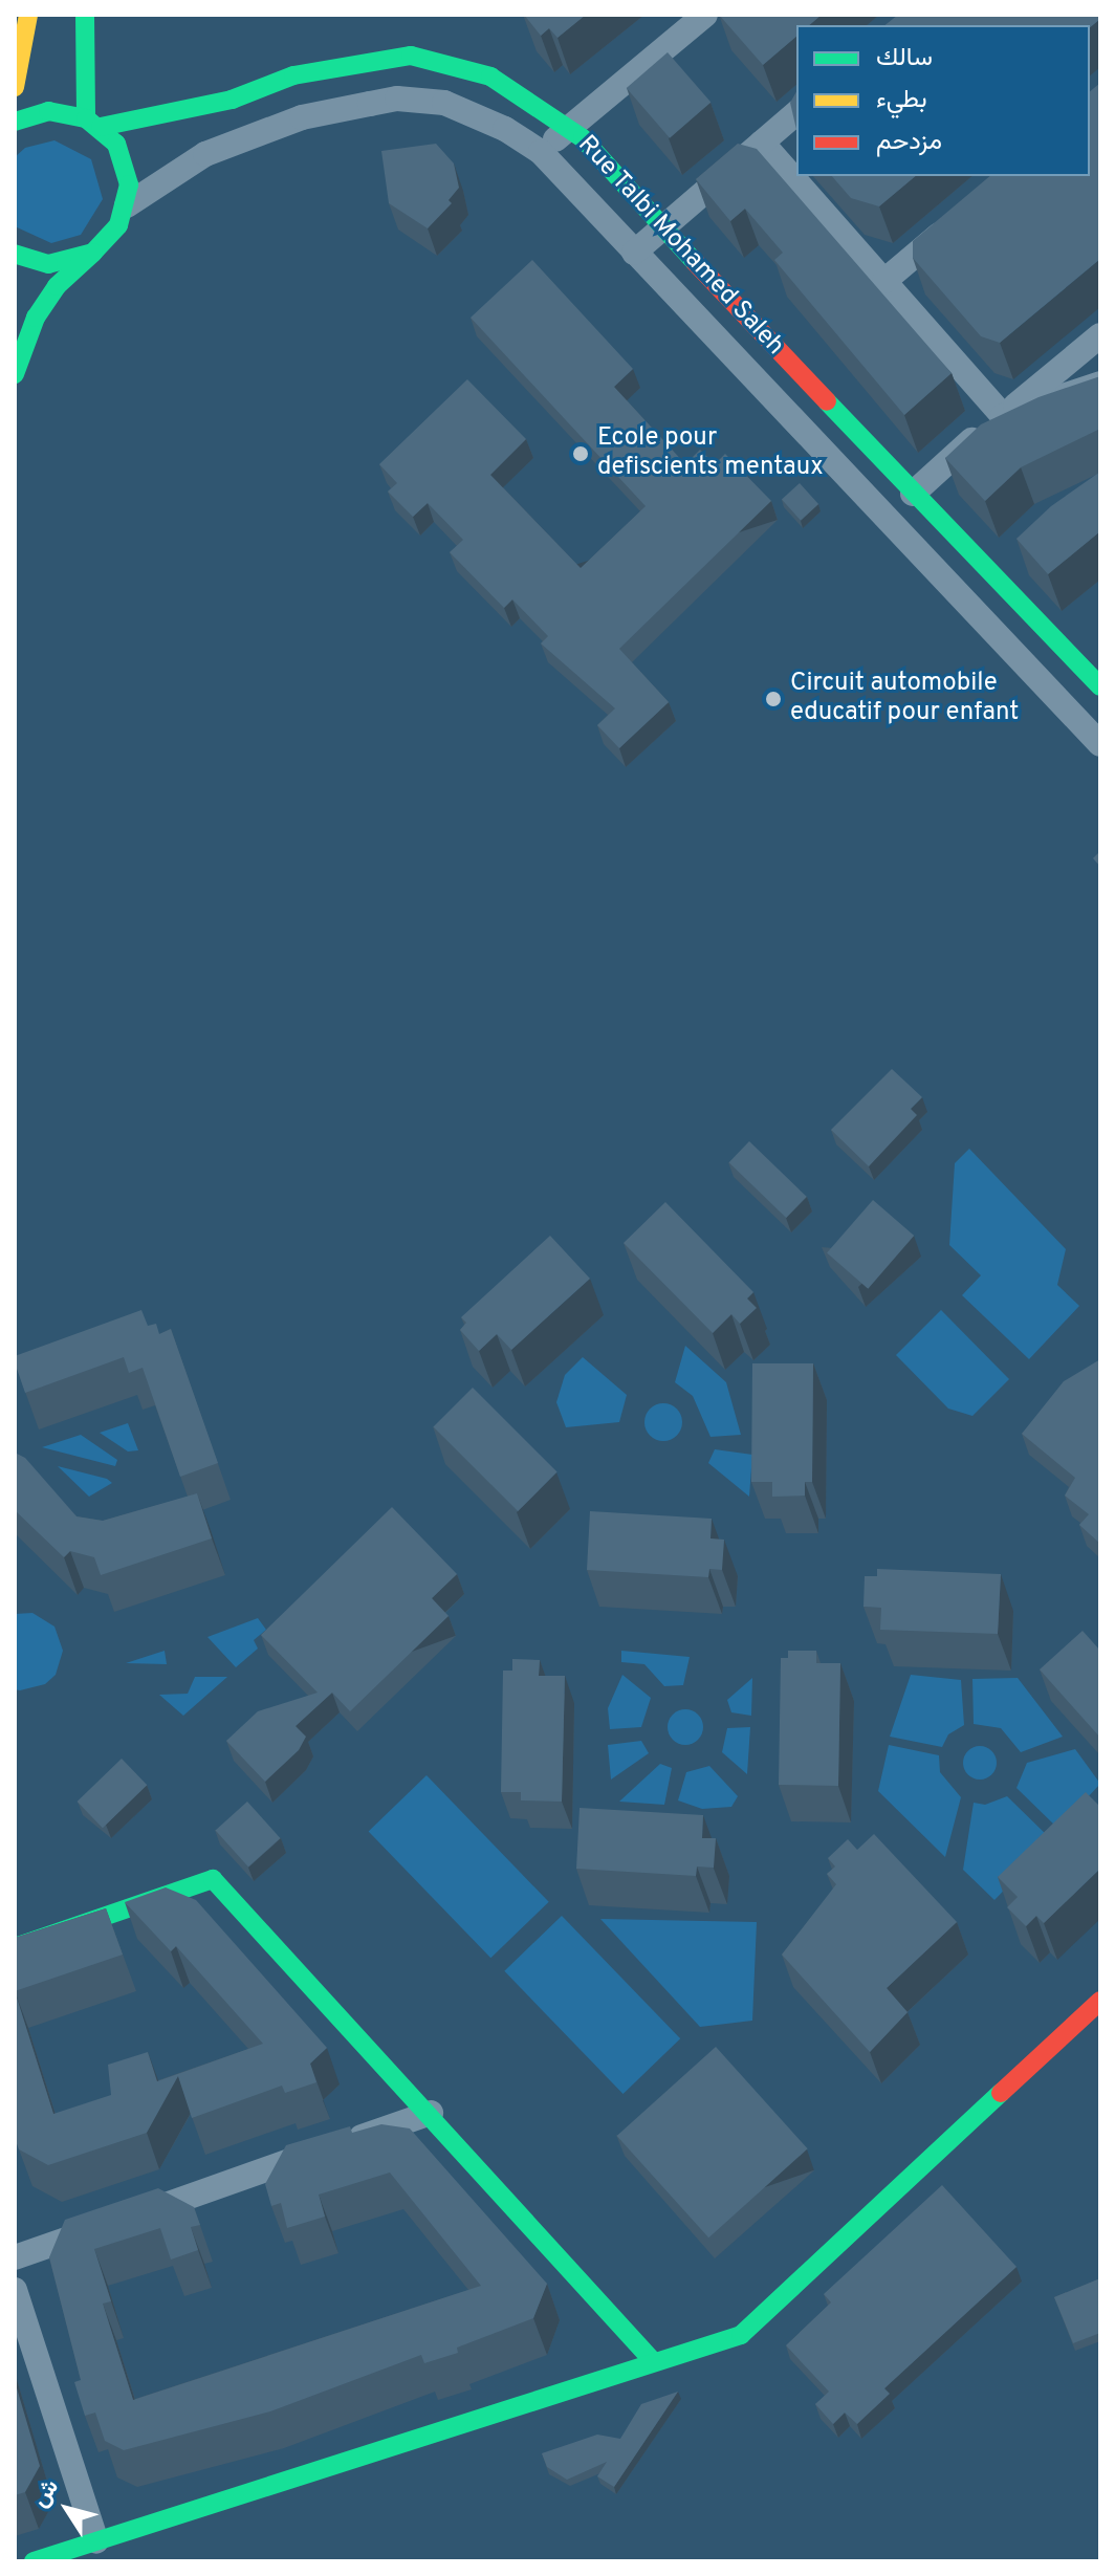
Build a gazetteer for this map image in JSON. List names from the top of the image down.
{
  "streets": {
    "main road": ["Rue Talbi Mohamed Saleh"]
  },
  "places": ["Ecole pour defiscients mentaux", "Circuit automobile educatif pour enfant"],
  "legend": ["سالك", "بطيء", "مزدحم"],
  "north": "top left"
}
